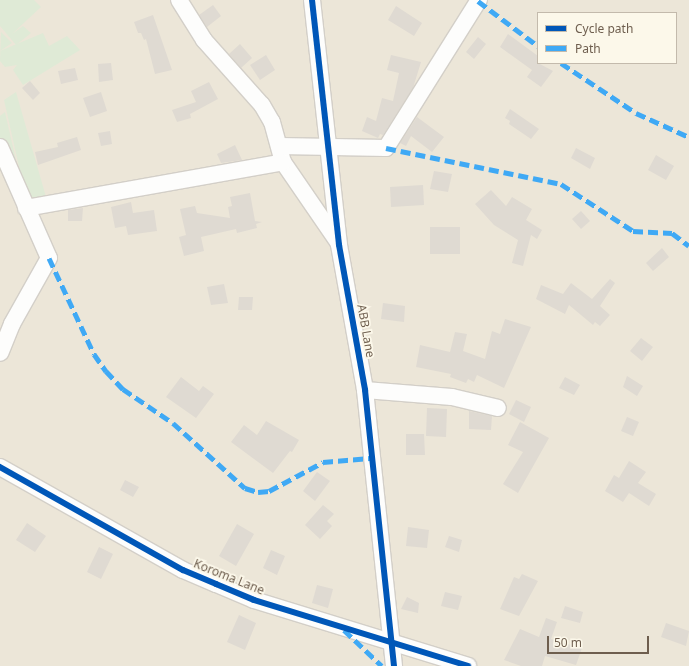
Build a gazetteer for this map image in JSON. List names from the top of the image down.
{
  "streets": {
    "street": ["ABB Lane", "Koroma Lane"]
  },
  "crossings": [
    ["ABB Lane", "Koroma Lane"]
  ],
  "legend": ["Cycle path", "Path"],
  "scale_bar": "50 m"
}
